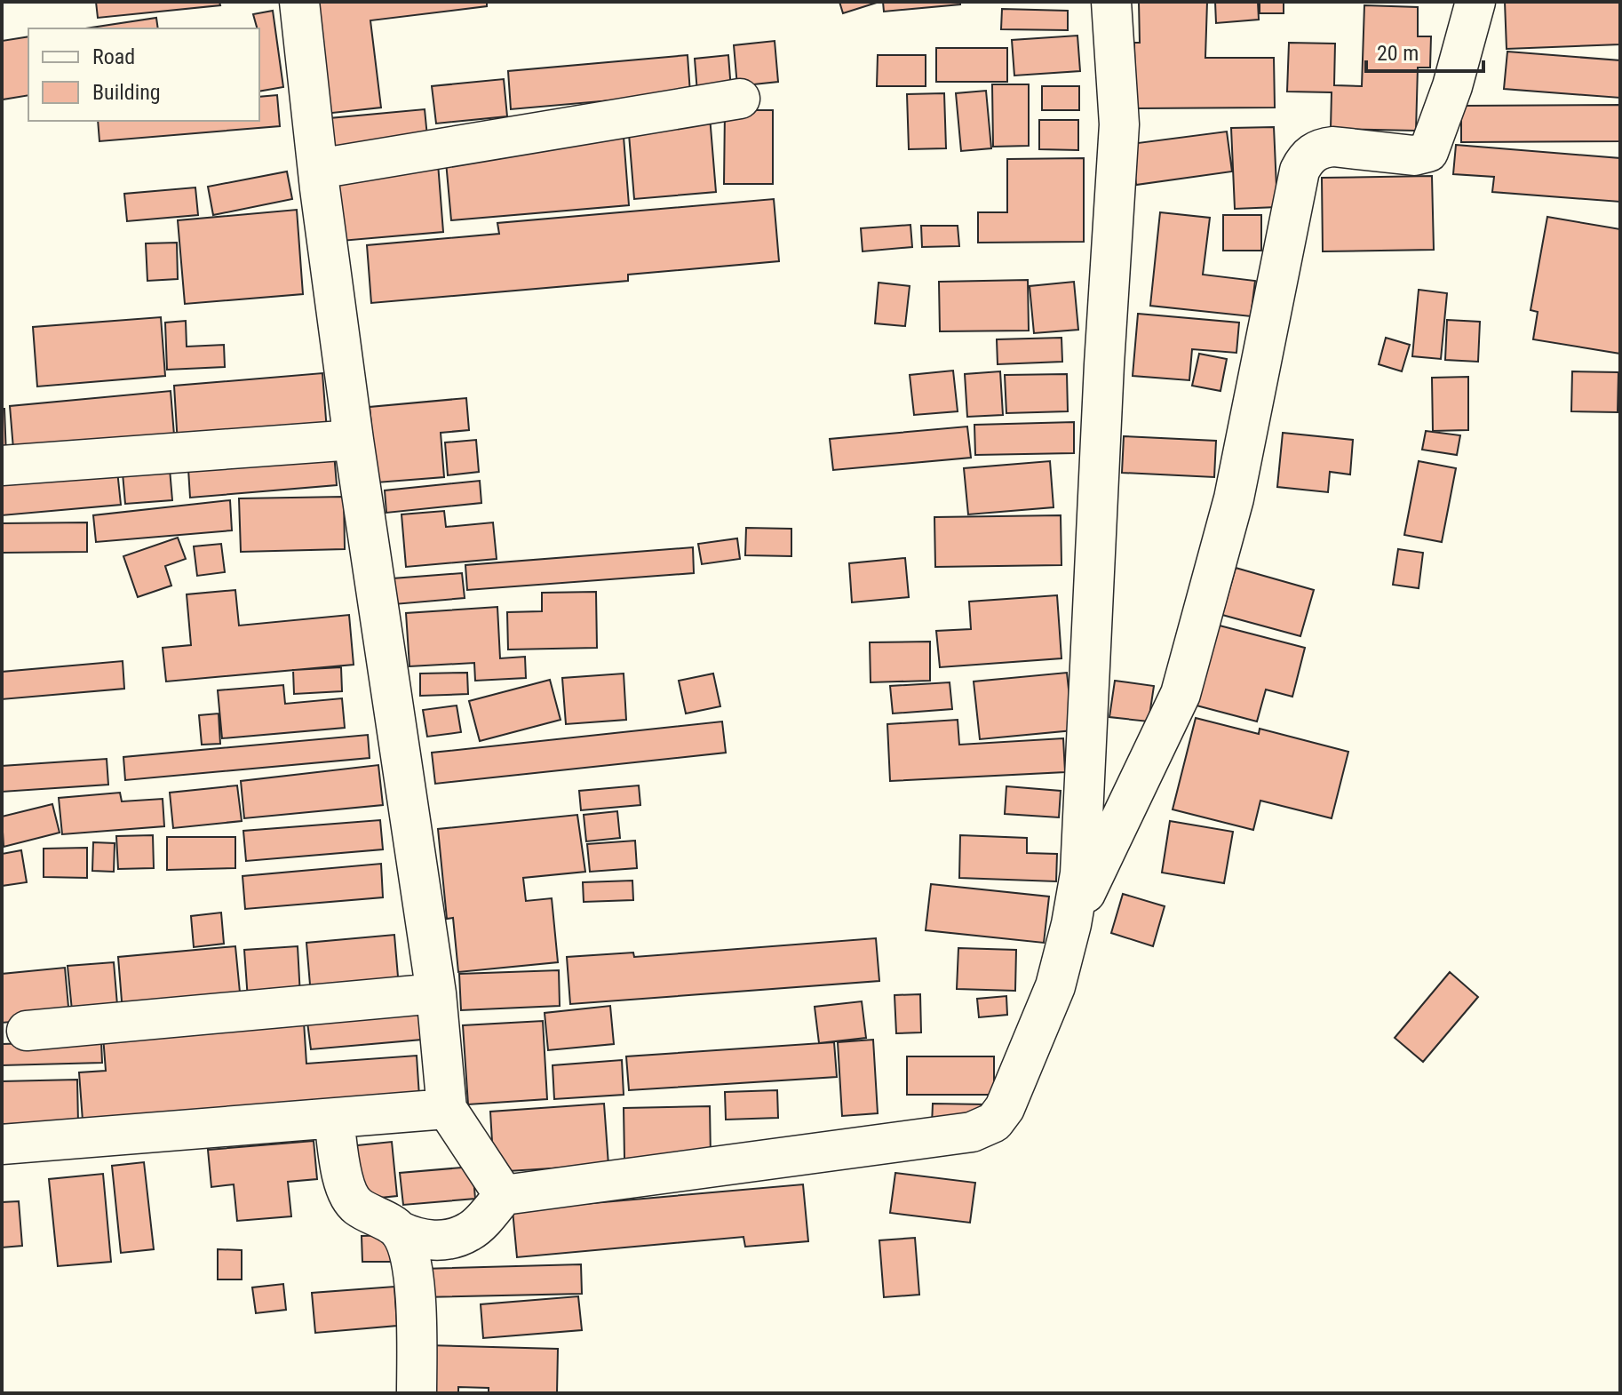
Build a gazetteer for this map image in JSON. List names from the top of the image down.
{
  "legend": ["Road", "Building"],
  "scale_bar": "20 m"
}
